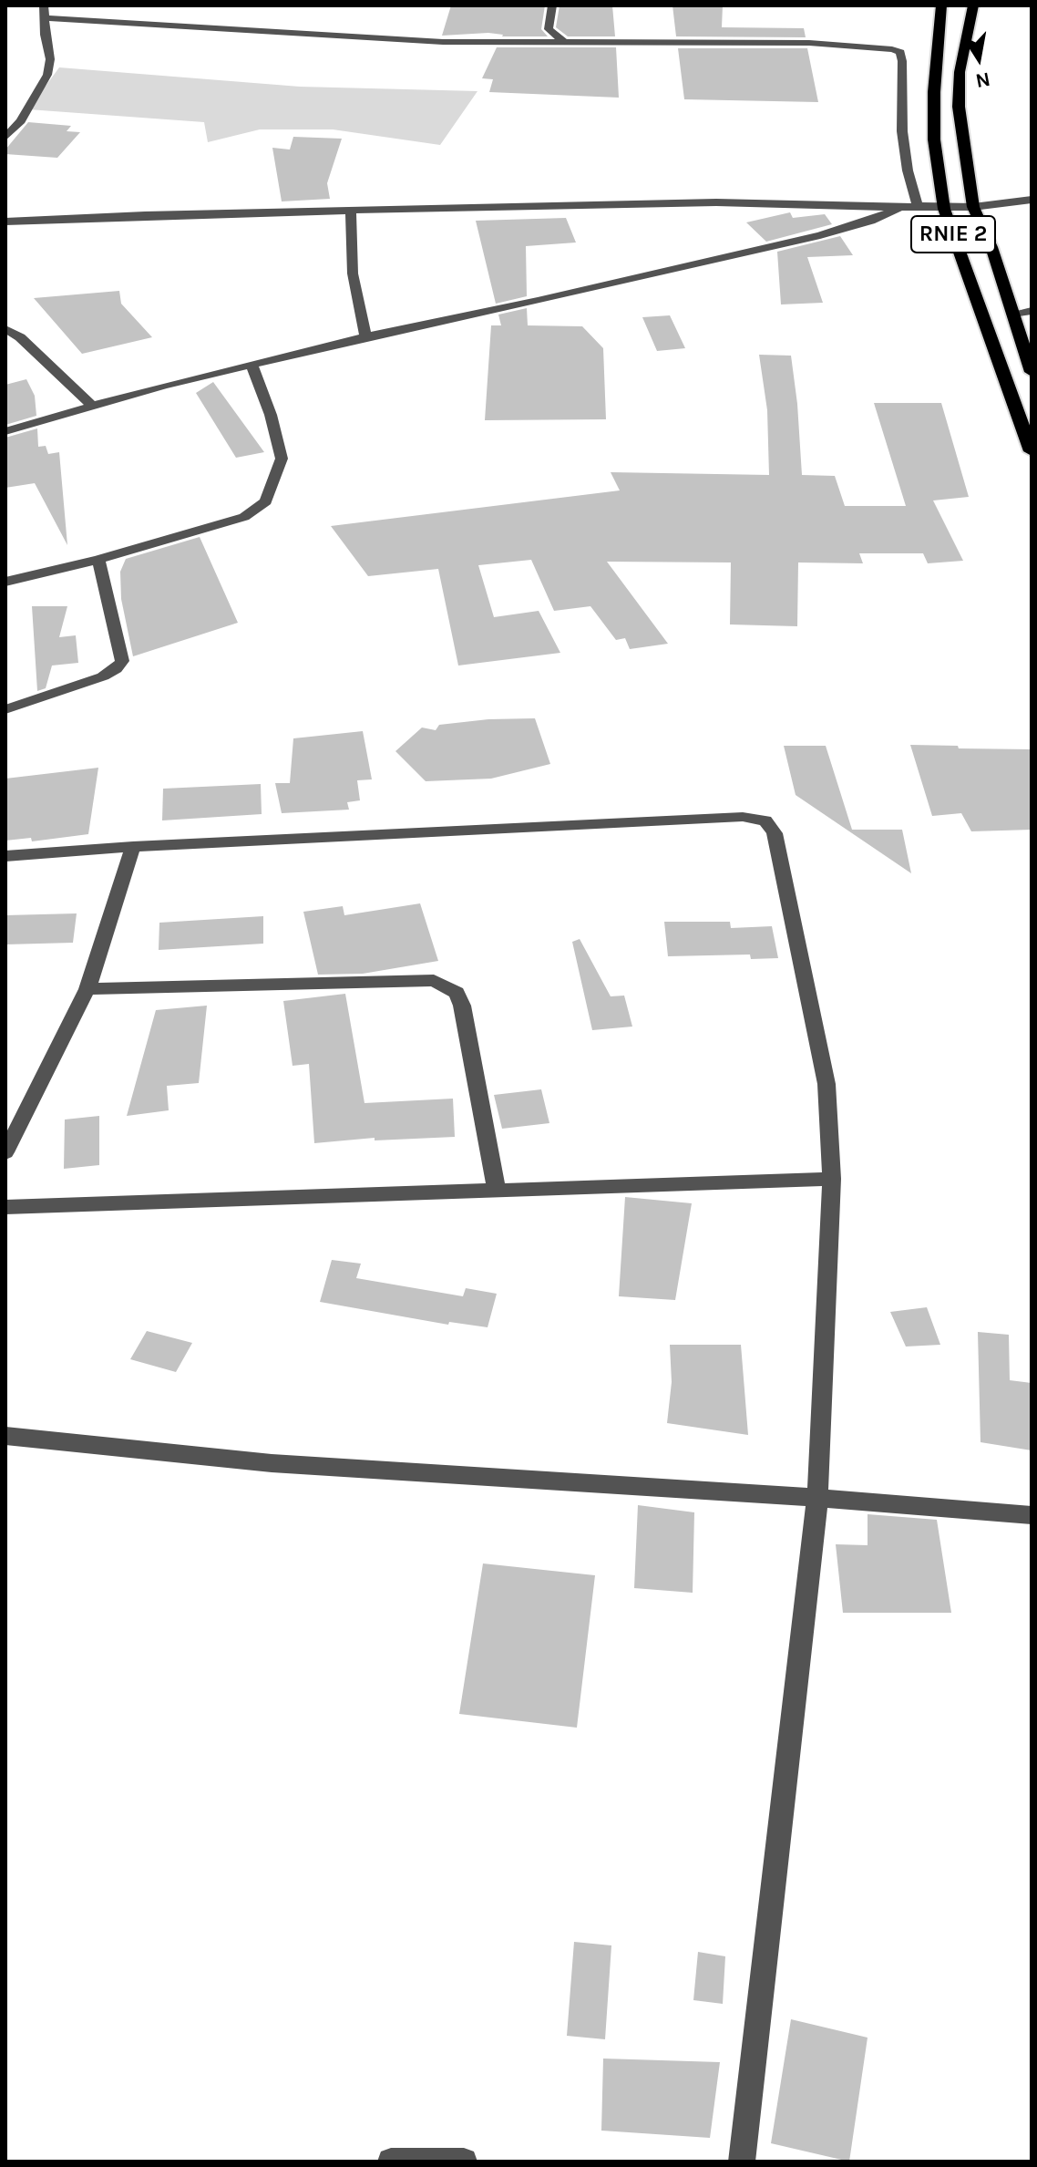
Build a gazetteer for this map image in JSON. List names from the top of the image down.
{
  "streets": {
    "highway": ["RNIE 2"]
  },
  "north": "bottom"
}
